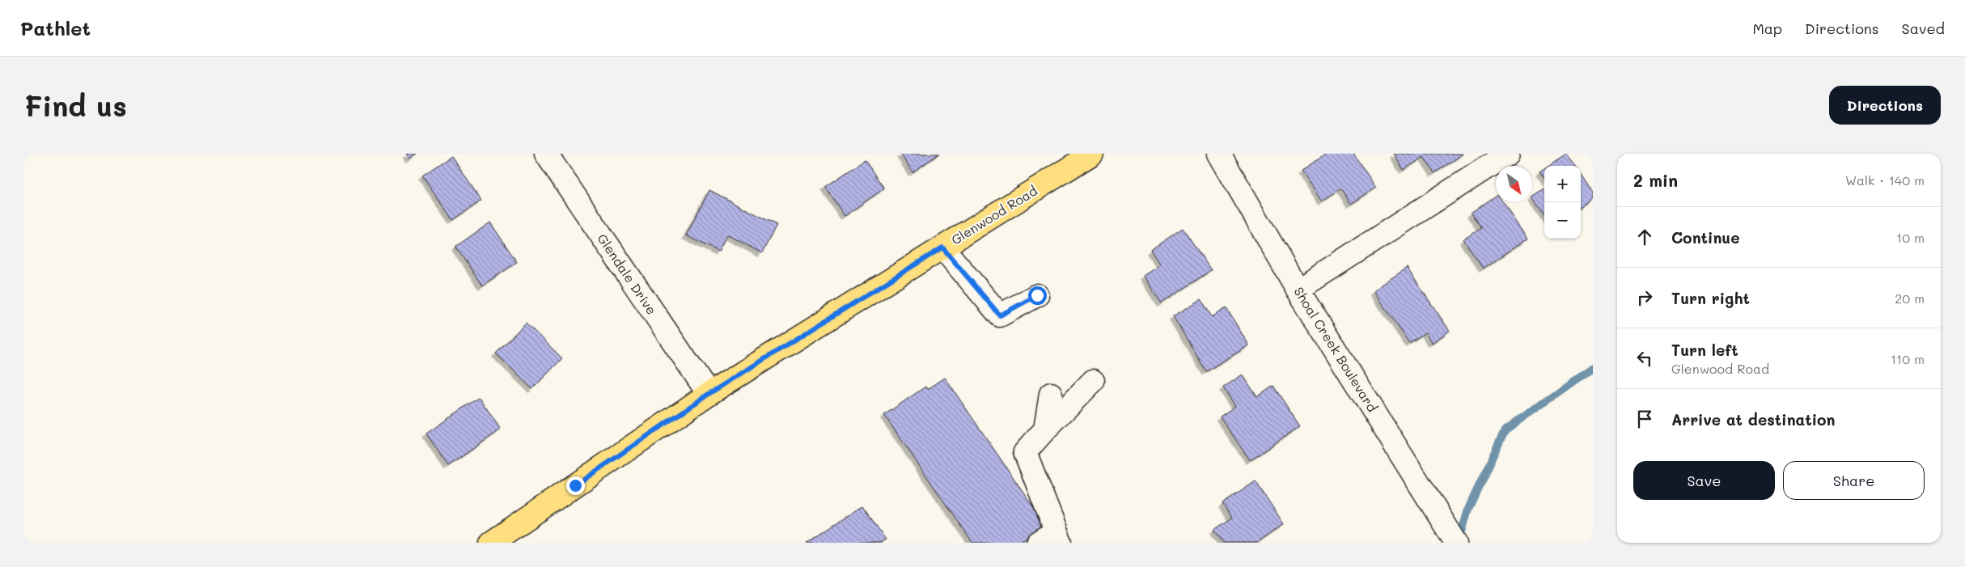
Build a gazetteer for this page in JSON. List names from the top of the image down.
{
  "streets": {
    "main road": ["Glenwood Road"],
    "street": ["Glendale Drive", "Shoal Creek Boulevard"]
  },
  "crossings": [
    ["Glenwood Road", "Glendale Drive"]
  ],
  "north": "bottom right",
  "page": {
    "header": "Pathlet",
    "nav": ["Map", "Directions", "Saved"],
    "buttons": [
      "Directions",
      ["Save", "Share"]
    ],
    "title": "Find us",
    "heading": ["2 min", "Walk · 140 m"],
    "map_buttons": ["+", "−"],
    "list": [
      ["Continue", "10 m"],
      ["Turn right", "20 m"],
      ["Turn left", "Glenwood Road", "110 m"],
      "Arrive at destination"
    ]
  }
}
